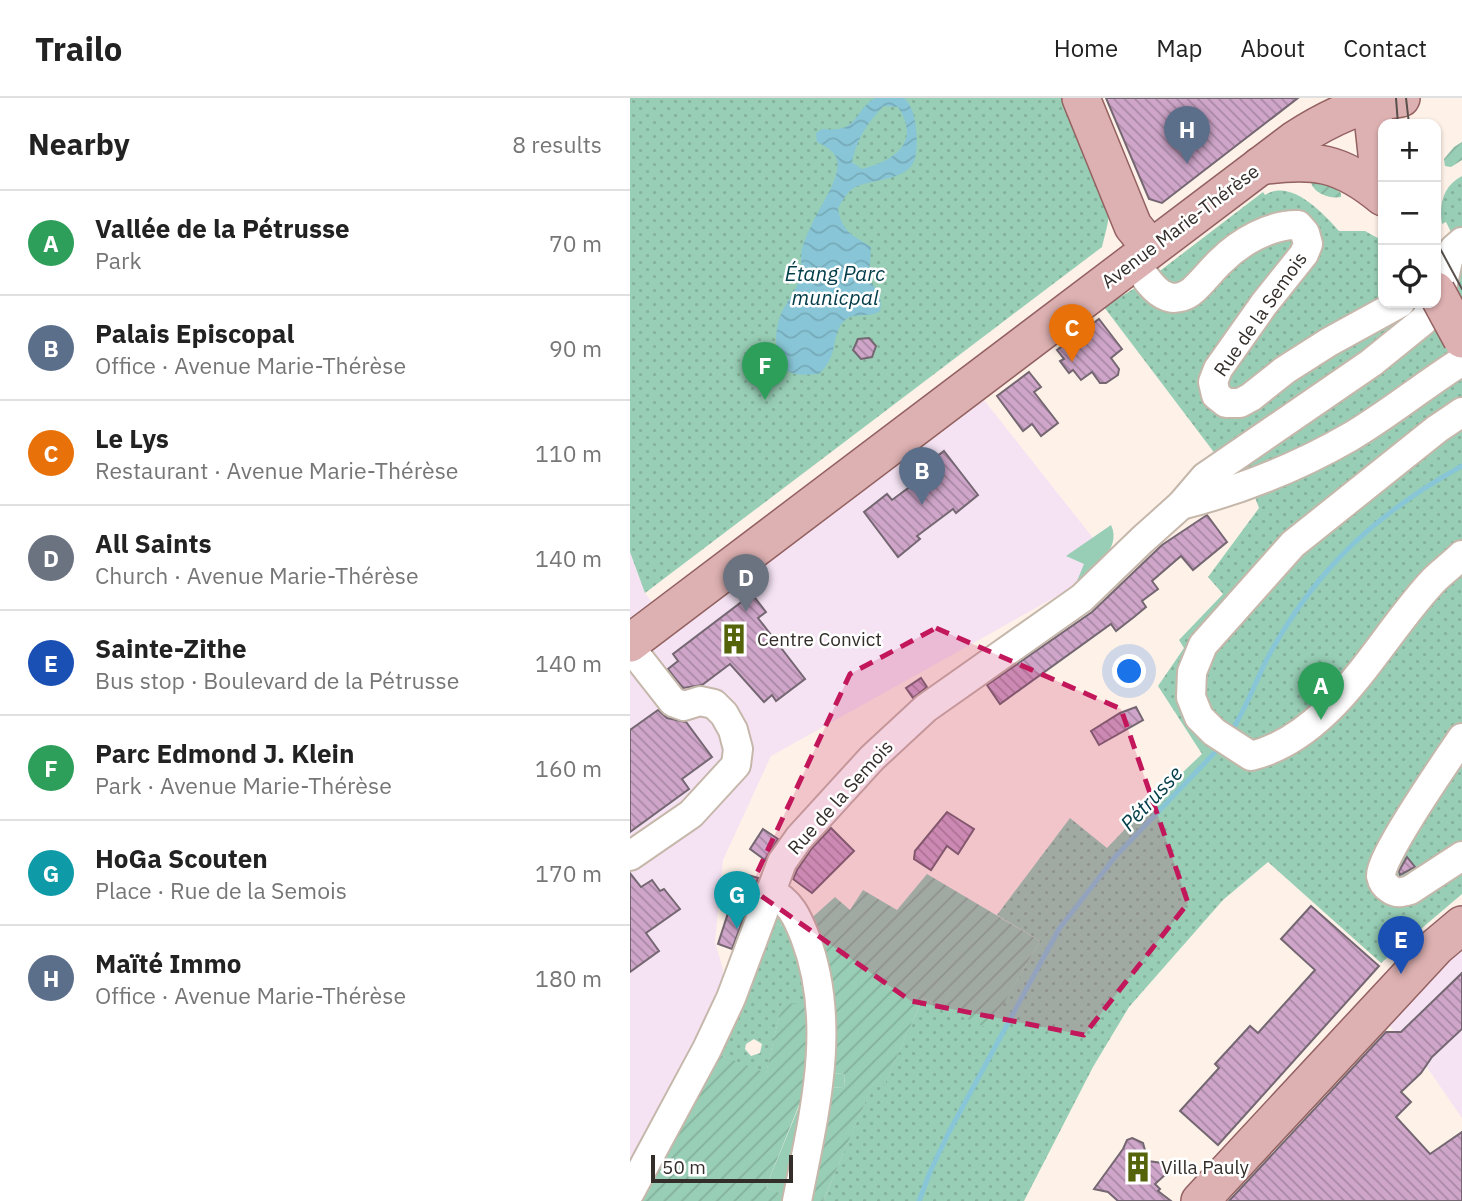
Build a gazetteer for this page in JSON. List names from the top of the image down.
{
  "streets": {
    "main road": ["Avenue Marie-Thérèse"],
    "street": ["Rue de la Semois"]
  },
  "crossings": [
    ["Avenue Marie-Thérèse", "Rue de la Semois"]
  ],
  "water": ["Étang Parc municpal", "Pétrusse"],
  "places": {
    "building": ["Centre Convict", "Villa Pauly"]
  },
  "scale_bar": "50 m",
  "page": {
    "header": "Trailo",
    "nav": [
      "Home",
      "Map",
      "About",
      "Contact"
    ],
    "heading": ["Nearby", "8 results"],
    "pins": [
      "H",
      "C",
      "F",
      "B",
      "D",
      "A",
      "G",
      "E"
    ],
    "map_buttons": ["+", "−"],
    "list": [
      {
        "mark": "A",
        "name": "Vallée de la Pétrusse",
        "note": "Park",
        "value": "70 m"
      },
      {
        "mark": "B",
        "name": "Palais Episcopal",
        "note": "Office · Avenue Marie-Thérèse",
        "value": "90 m"
      },
      {
        "mark": "C",
        "name": "Le Lys",
        "note": "Restaurant · Avenue Marie-Thérèse",
        "value": "110 m"
      },
      {
        "mark": "D",
        "name": "All Saints",
        "note": "Church · Avenue Marie-Thérèse",
        "value": "140 m"
      },
      {
        "mark": "E",
        "name": "Sainte-Zithe",
        "note": "Bus stop · Boulevard de la Pétrusse",
        "value": "140 m"
      },
      {
        "mark": "F",
        "name": "Parc Edmond J. Klein",
        "note": "Park · Avenue Marie-Thérèse",
        "value": "160 m"
      },
      {
        "mark": "G",
        "name": "HoGa Scouten",
        "note": "Place · Rue de la Semois",
        "value": "170 m"
      },
      {
        "mark": "H",
        "name": "Maïté Immo",
        "note": "Office · Avenue Marie-Thérèse",
        "value": "180 m"
      }
    ],
    "scale": "50 m"
  }
}
